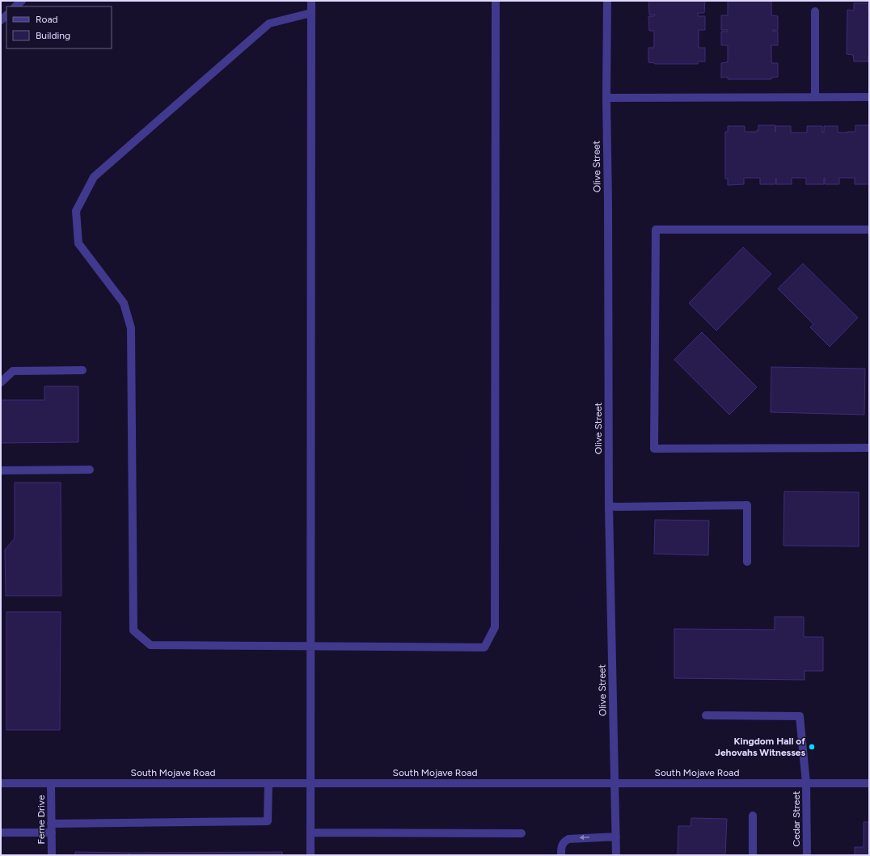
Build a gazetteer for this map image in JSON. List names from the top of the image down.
{
  "streets": {
    "street": [
      "Olive Street",
      "South Mojave Road",
      "Cedar Street",
      "Ferne Drive"
    ]
  },
  "crossings": [
    ["Olive Street", "South Mojave Road"],
    ["South Mojave Road", "Cedar Street"],
    ["South Mojave Road", "Ferne Drive"]
  ],
  "places": ["Kingdom Hall of Jehovahs Witnesses"],
  "legend": ["Road", "Building"]
}
